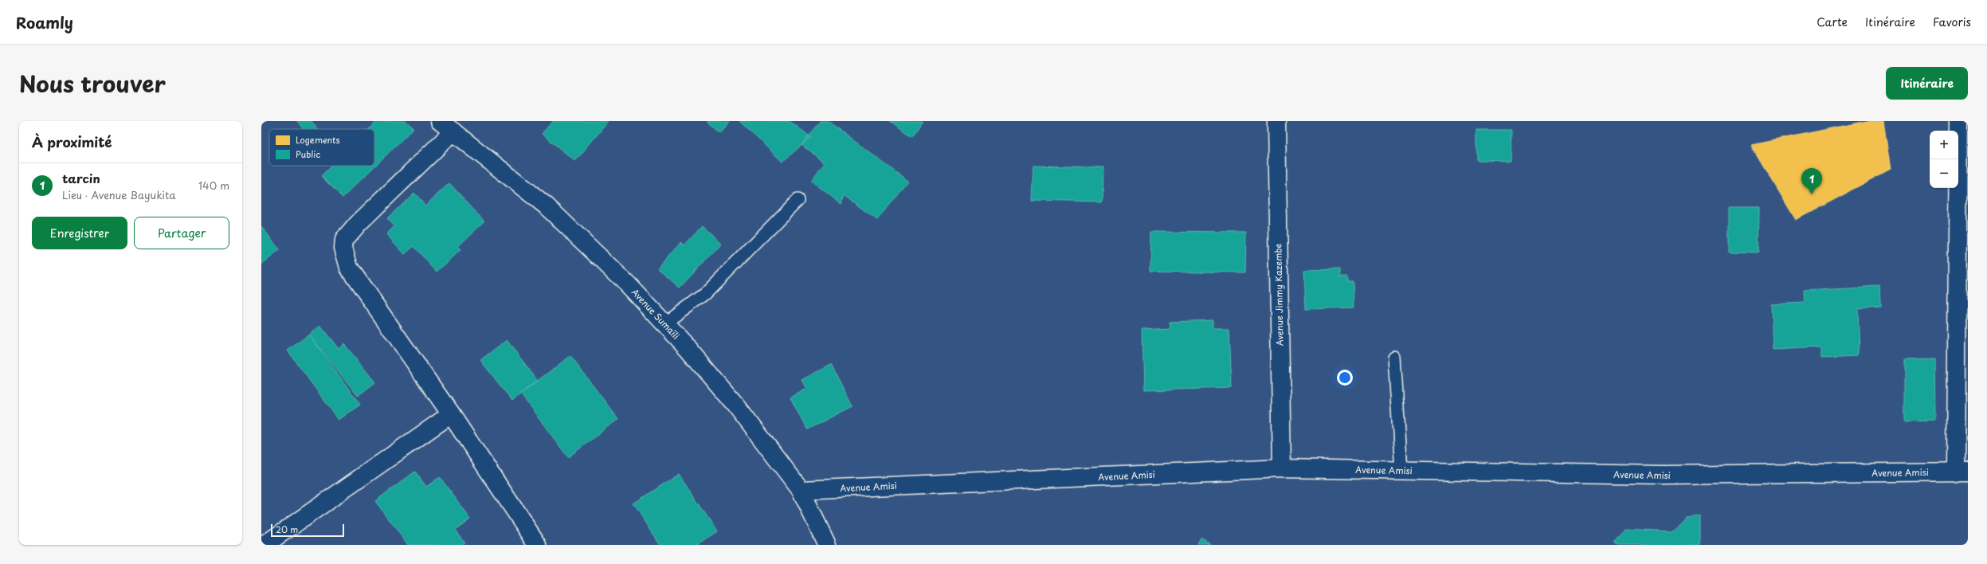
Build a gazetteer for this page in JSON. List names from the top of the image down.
{
  "streets": {
    "street": ["Avenue Jimmy Kazembe", "Avenue Sumaïli", "Avenue Amisi"]
  },
  "crossings": [
    ["Avenue Jimmy Kazembe", "Avenue Amisi"],
    ["Avenue Sumaïli", "Avenue Amisi"]
  ],
  "legend": ["Logements", "Public"],
  "scale_bar": "20 m",
  "page": {
    "header": "Roamly",
    "nav": ["Carte", "Itinéraire", "Favoris"],
    "title": "Nous trouver",
    "buttons": [
      "Itinéraire",
      ["Enregistrer", "Partager"]
    ],
    "heading": "À proximité",
    "map_buttons": ["+", "−"],
    "list": [
      {
        "mark": "1",
        "name": "tarcin",
        "note": "Lieu · Avenue Bayukita",
        "value": "140 m"
      }
    ],
    "pins": "1",
    "scale": "20 m"
  }
}
